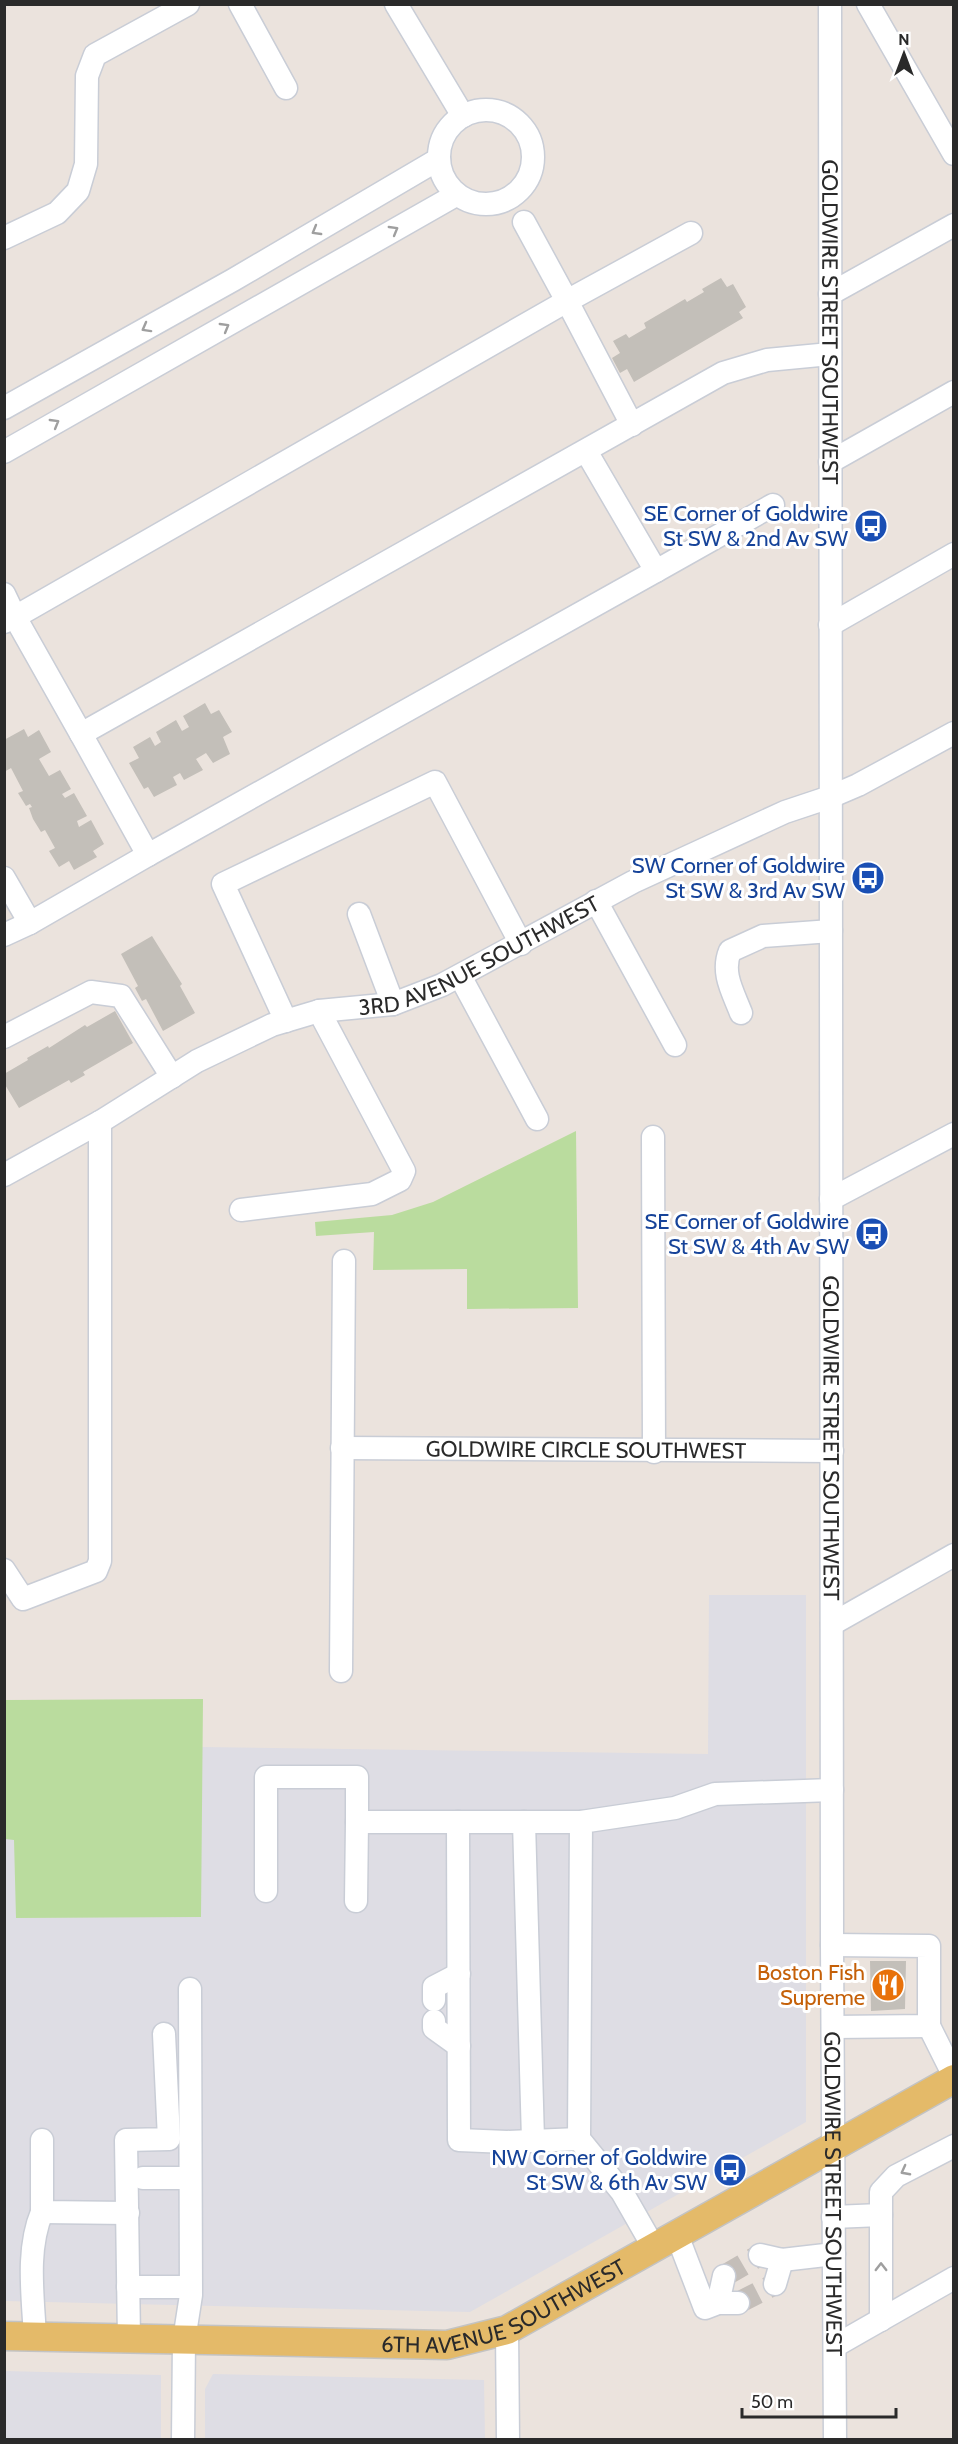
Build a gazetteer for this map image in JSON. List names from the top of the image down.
{
  "streets": {
    "main road": ["6TH AVENUE SOUTHWEST"],
    "street": ["GOLDWIRE STREET SOUTHWEST", "3RD AVENUE SOUTHWEST", "GOLDWIRE CIRCLE SOUTHWEST"]
  },
  "crossings": [
    ["GOLDWIRE STREET SOUTHWEST", "3RD AVENUE SOUTHWEST"],
    ["GOLDWIRE STREET SOUTHWEST", "GOLDWIRE CIRCLE SOUTHWEST"],
    ["GOLDWIRE STREET SOUTHWEST", "6TH AVENUE SOUTHWEST"]
  ],
  "places": {
    "bus stop": [
      "SE Corner of Goldwire St SW & 2nd Av SW",
      "SW Corner of Goldwire St SW & 3rd Av SW",
      "SE Corner of Goldwire St SW & 4th Av SW",
      "NW Corner of Goldwire St SW & 6th Av SW"
    ],
    "restaurant": ["Boston Fish Supreme"]
  },
  "scale_bar": "50 m",
  "north": "top"
}
